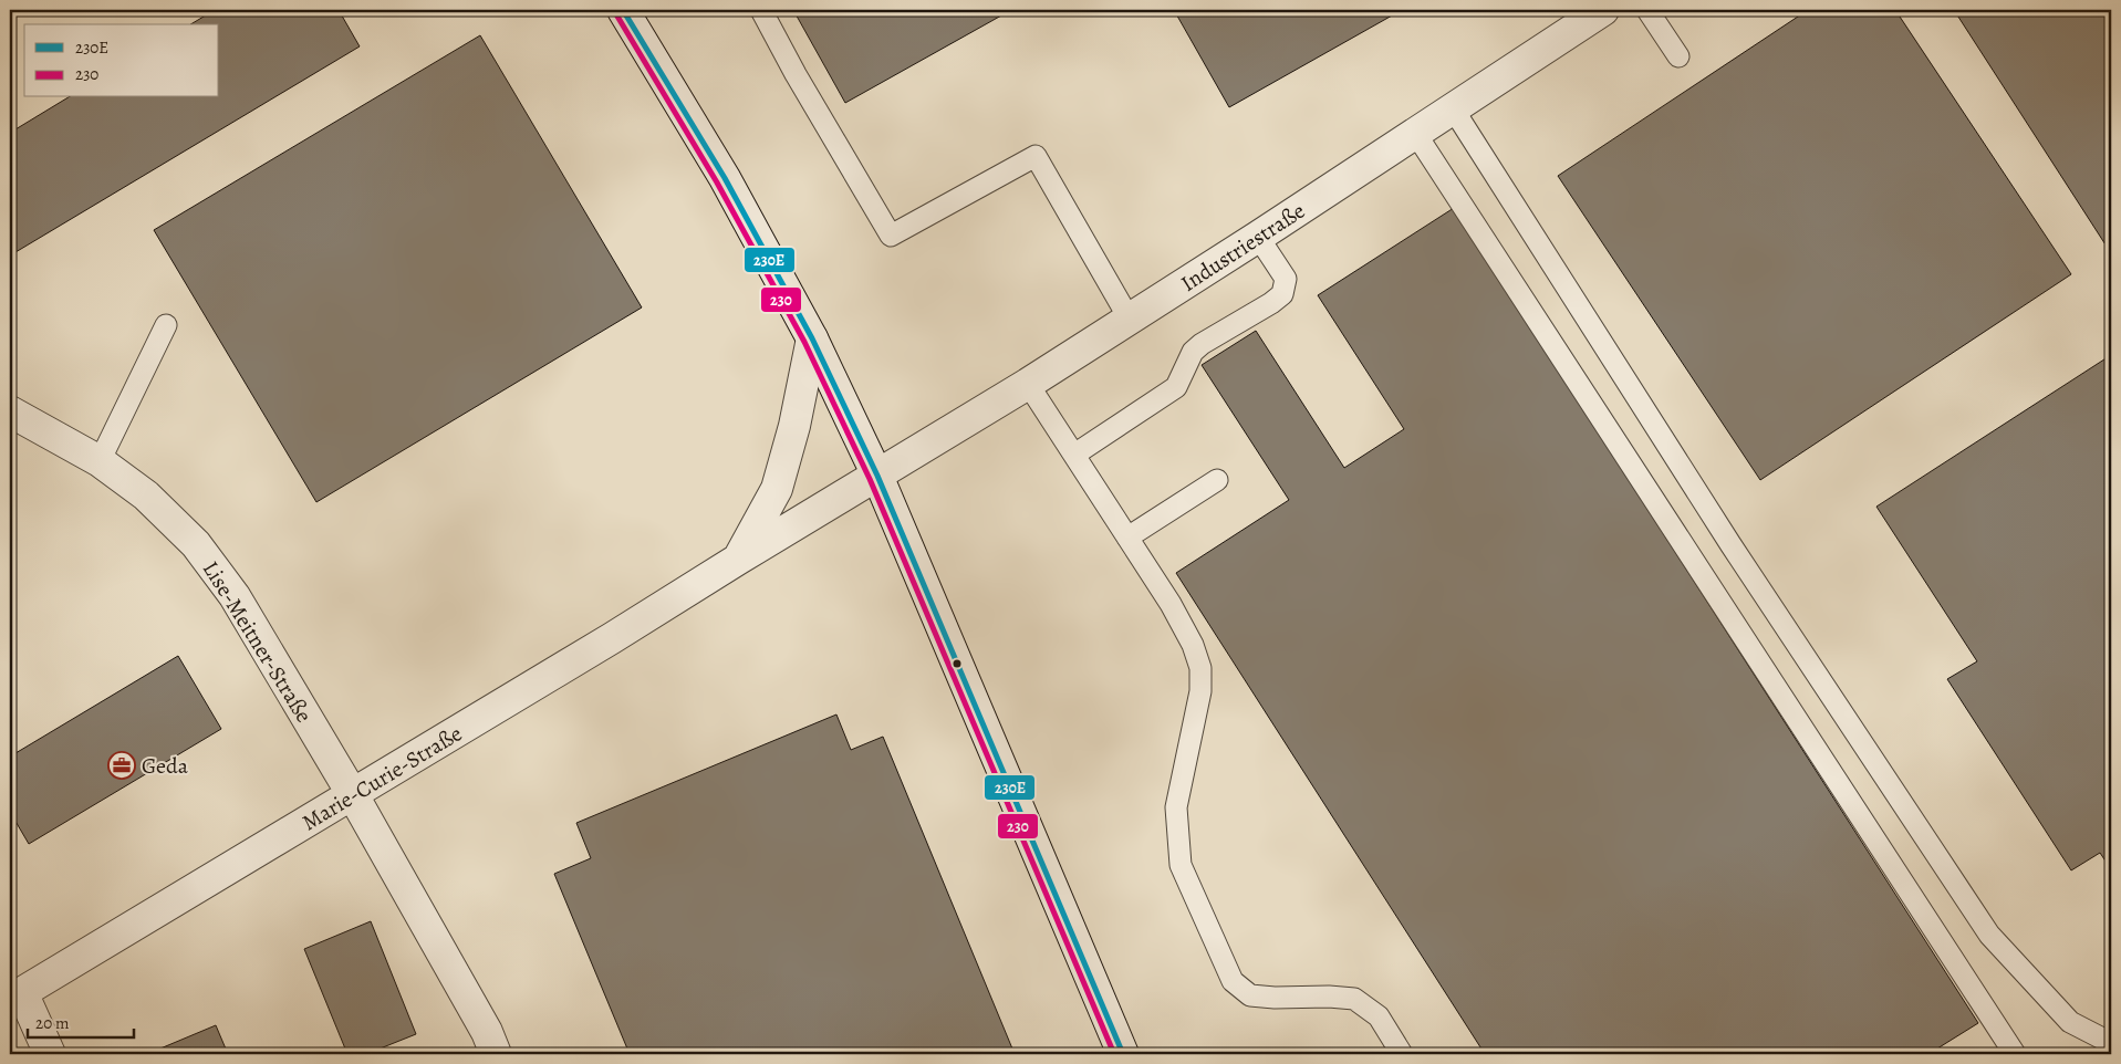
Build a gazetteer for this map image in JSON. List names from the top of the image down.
{
  "streets": {
    "street": ["Industriestraße", "Lise-Meitner-Straße", "Marie-Curie-Straße"]
  },
  "crossings": [
    ["Industriestraße", "Marie-Curie-Straße"],
    ["Lise-Meitner-Straße", "Marie-Curie-Straße"]
  ],
  "places": {
    "office": ["Geda"]
  },
  "lines": ["transit line 230E", "transit line 230"],
  "legend": ["230E", "230"],
  "scale_bar": "20 m"
}
